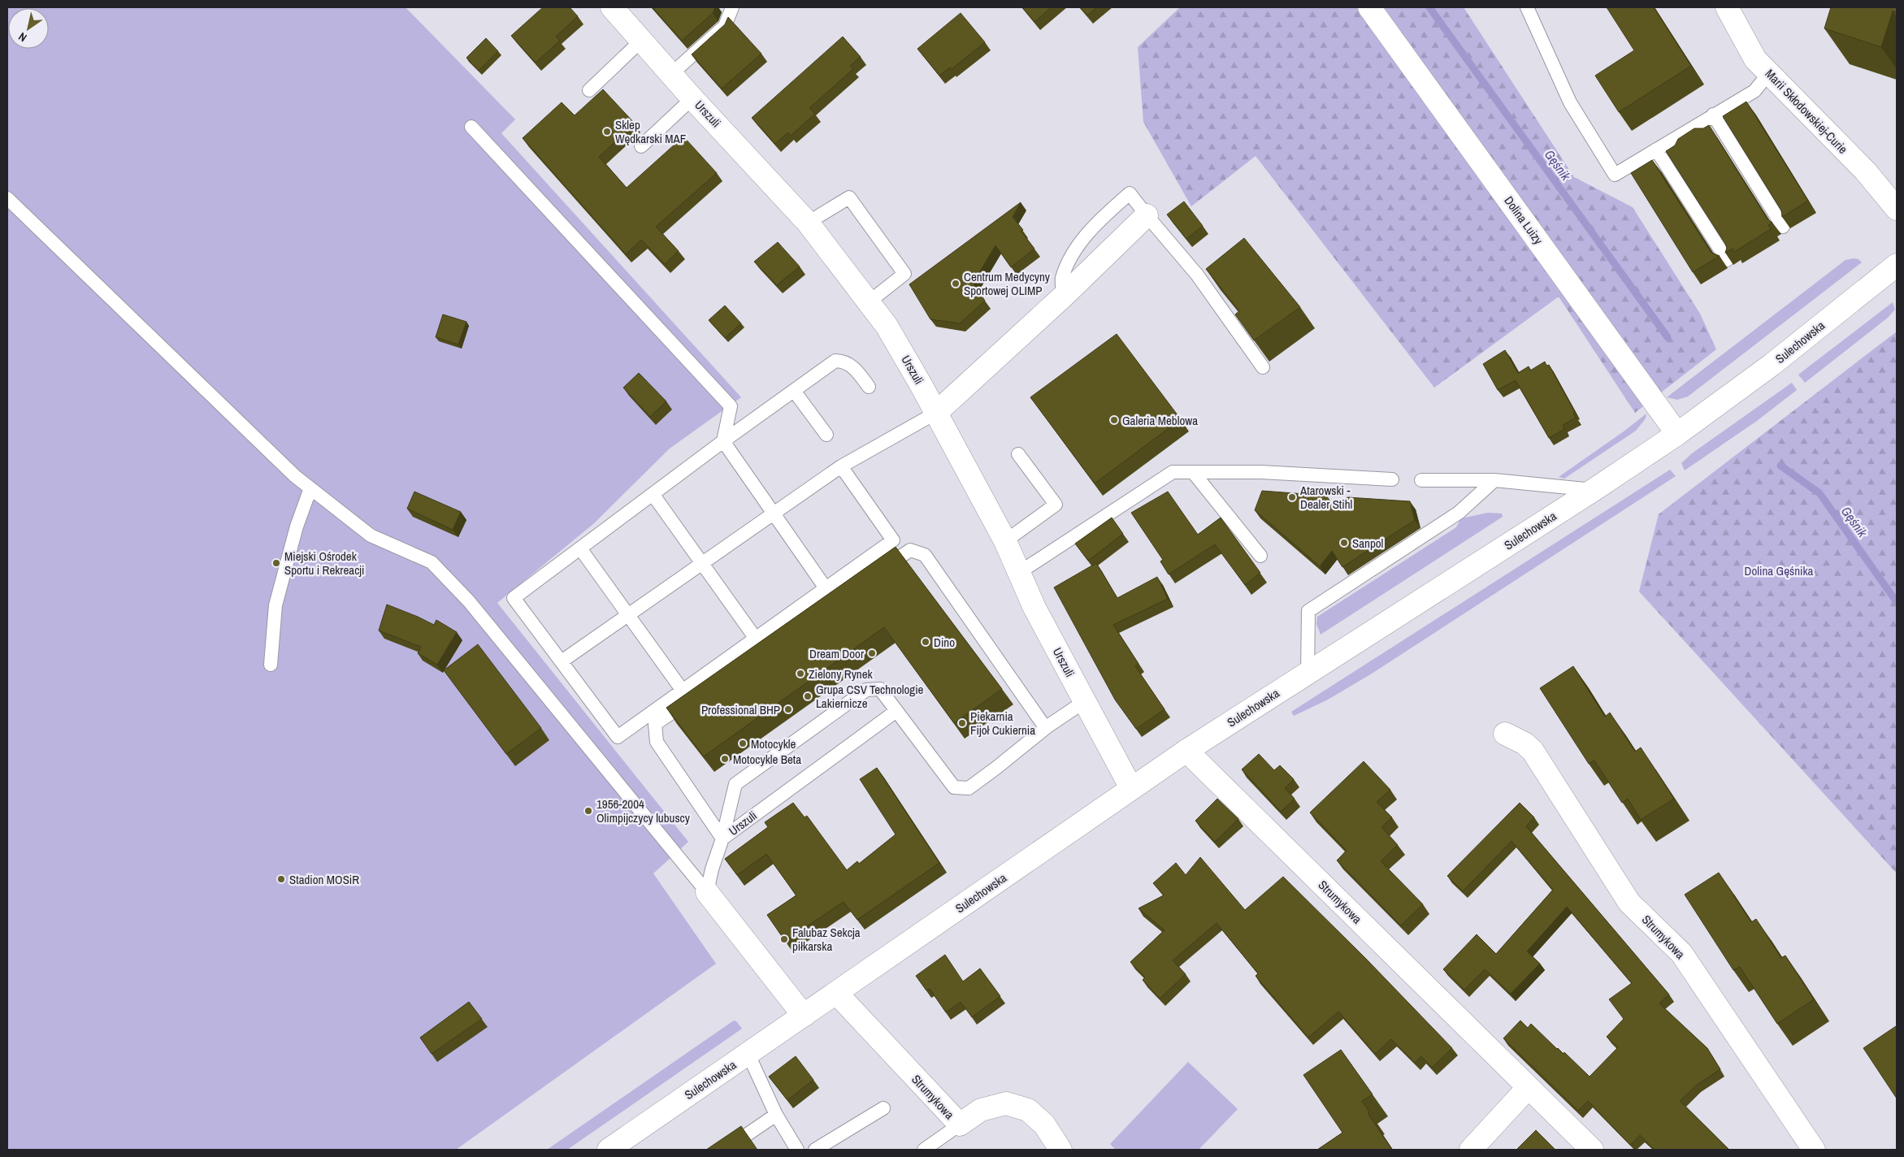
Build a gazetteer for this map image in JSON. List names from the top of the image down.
{
  "streets": {
    "street": [
      "Marii Skłodowskiej-Curie",
      "Urszuli",
      "Dolina Luizy",
      "Sulechowska",
      "Strumykowa"
    ]
  },
  "crossings": [
    ["Urszuli", "Sulechowska"],
    ["Dolina Luizy", "Sulechowska"],
    ["Sulechowska", "Strumykowa"]
  ],
  "water": ["Gęśnik"],
  "parks": ["Dolina Gęśnika"],
  "places": [
    "Sklep Wędkarski MAF",
    "Centrum Medycyny Sportowej OLIMP",
    "Galeria Meblowa",
    "Atarowski - Dealer Stihl",
    "Sanpol",
    "Miejski Ośrodek Sportu i Rekreacji",
    "Dino",
    "Dream Door",
    "Zielony Rynek",
    "Grupa CSV Technologie Lakiernicze",
    "Professional BHP",
    "Piekarnia Fijoł Cukiernia",
    "Motocykle",
    "Motocykle Beta",
    "1956-2004 Olimpijczycy lubuscy",
    "Stadion MOSiR",
    "Falubaz Sekcja piłkarska"
  ],
  "north": "bottom left"
}
